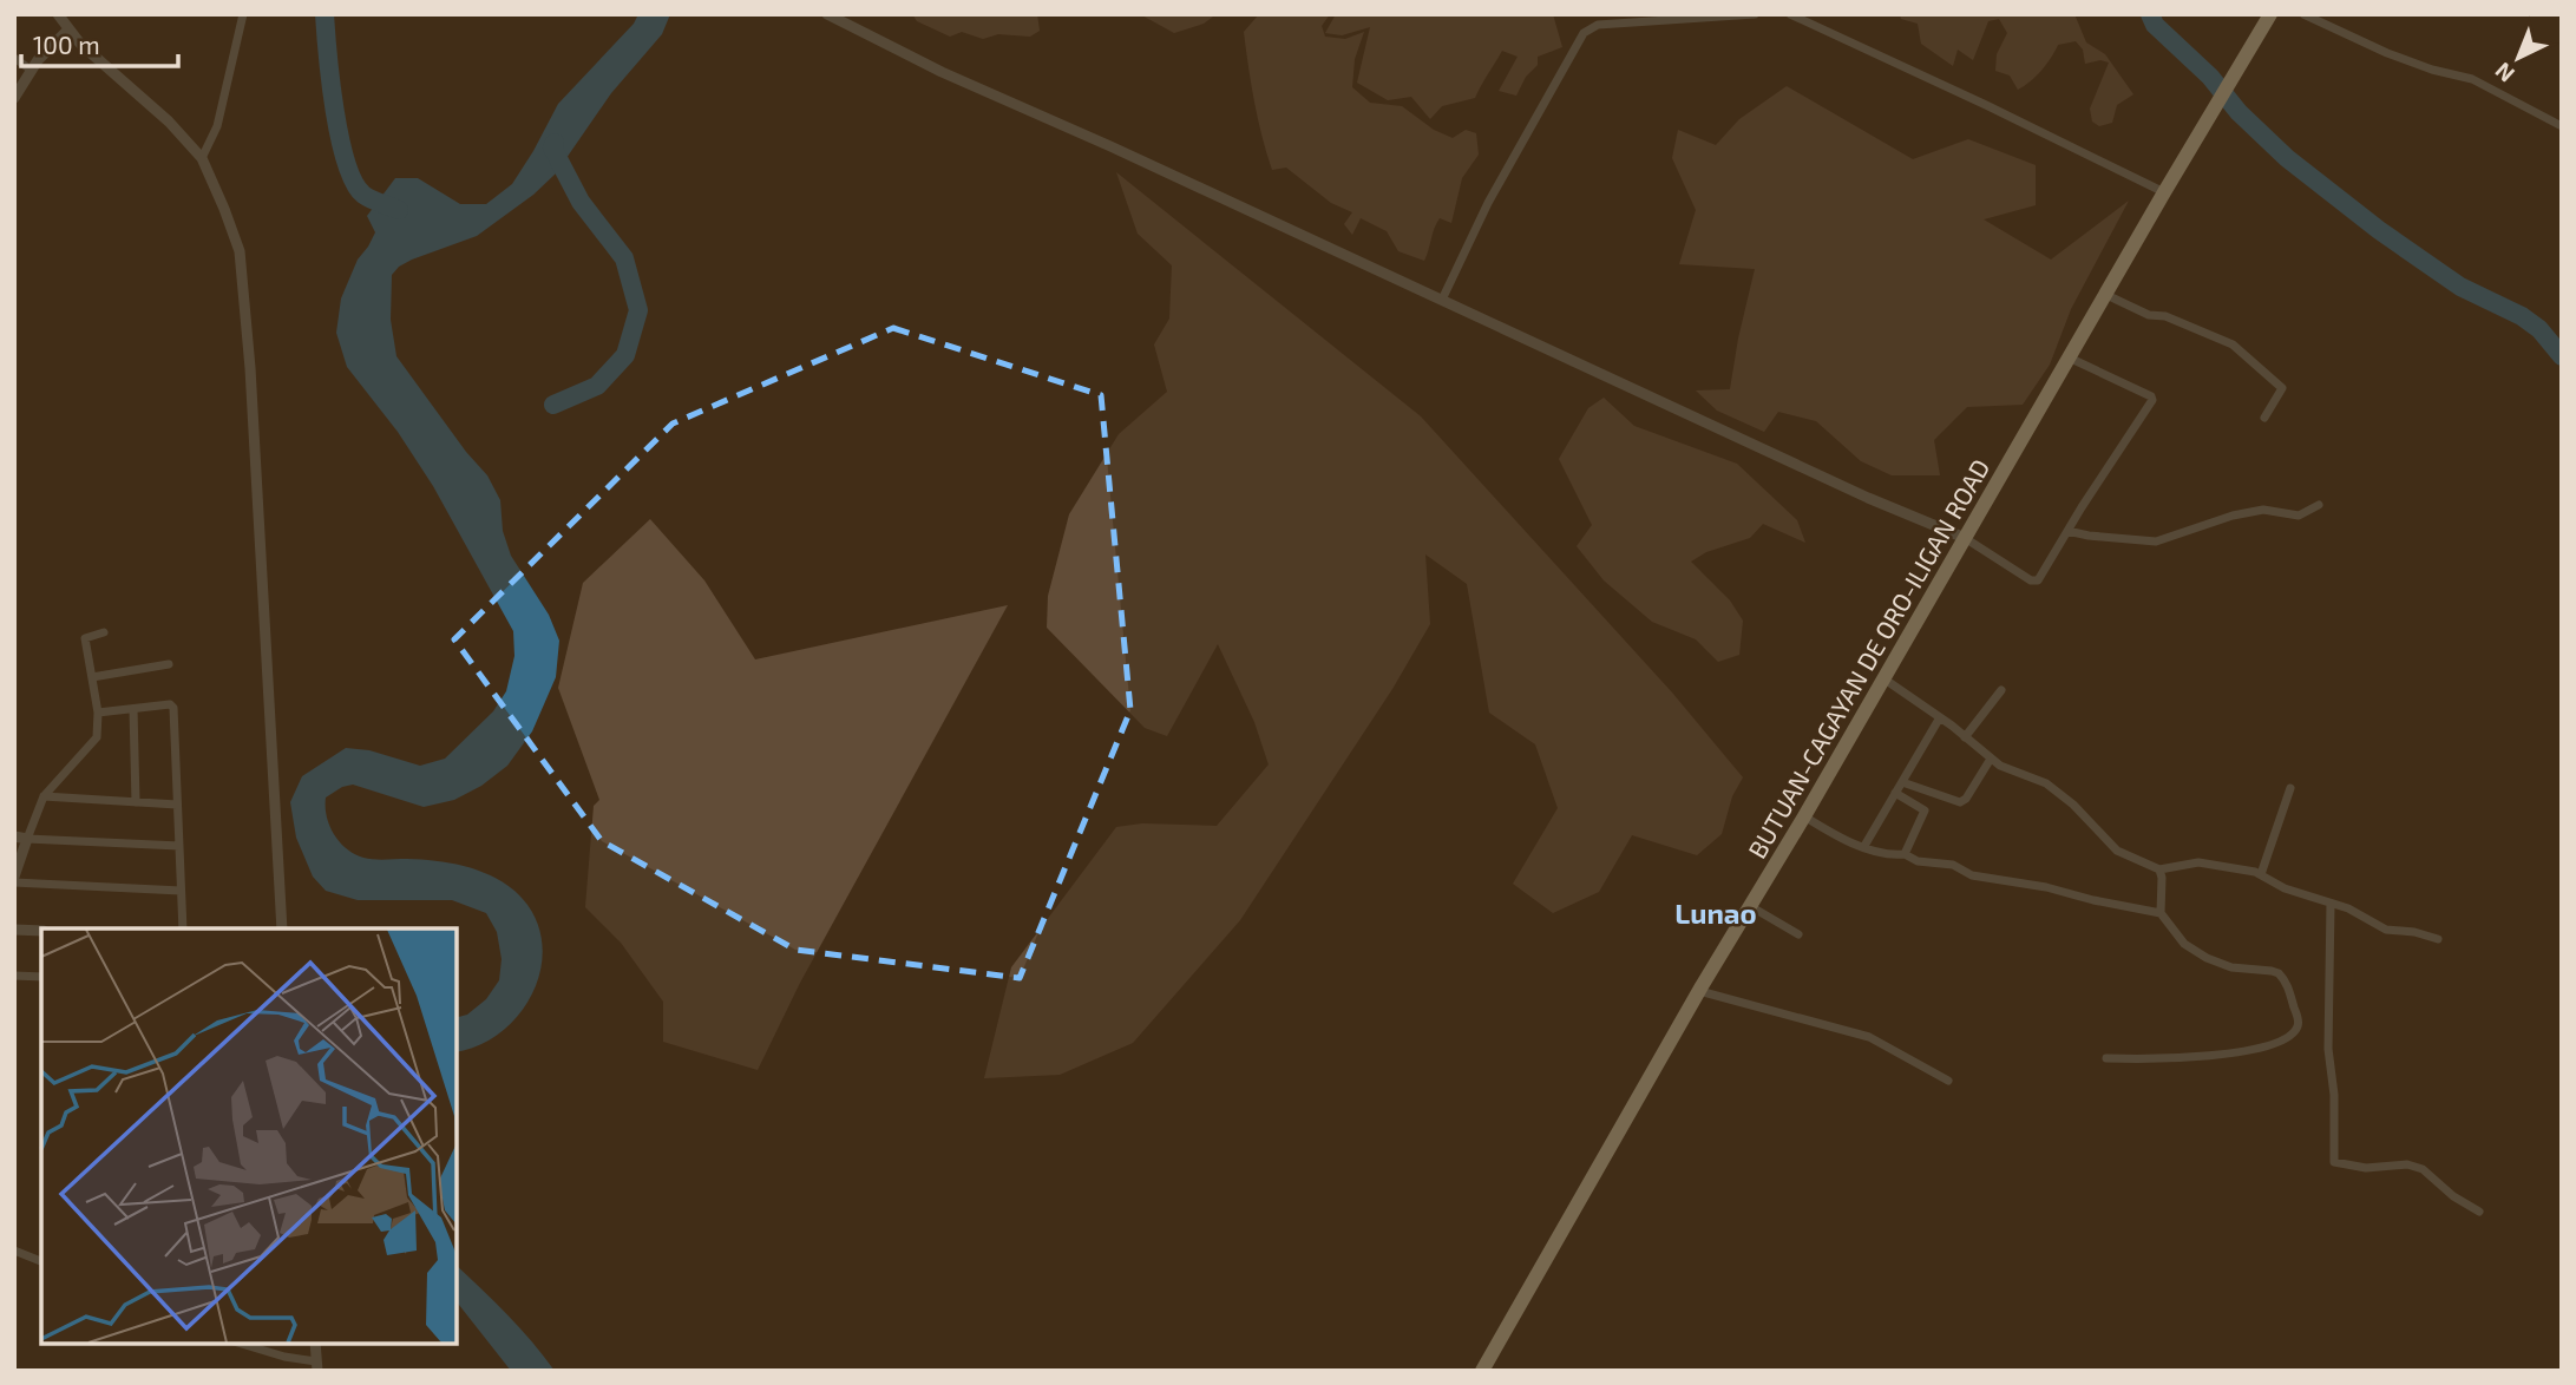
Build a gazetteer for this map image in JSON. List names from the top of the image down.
{
  "streets": {
    "highway": ["BUTUAN-CAGAYAN DE ORO-ILIGAN ROAD"]
  },
  "districts": ["Lunao"],
  "scale_bar": "100 m",
  "north": "bottom left"
}
